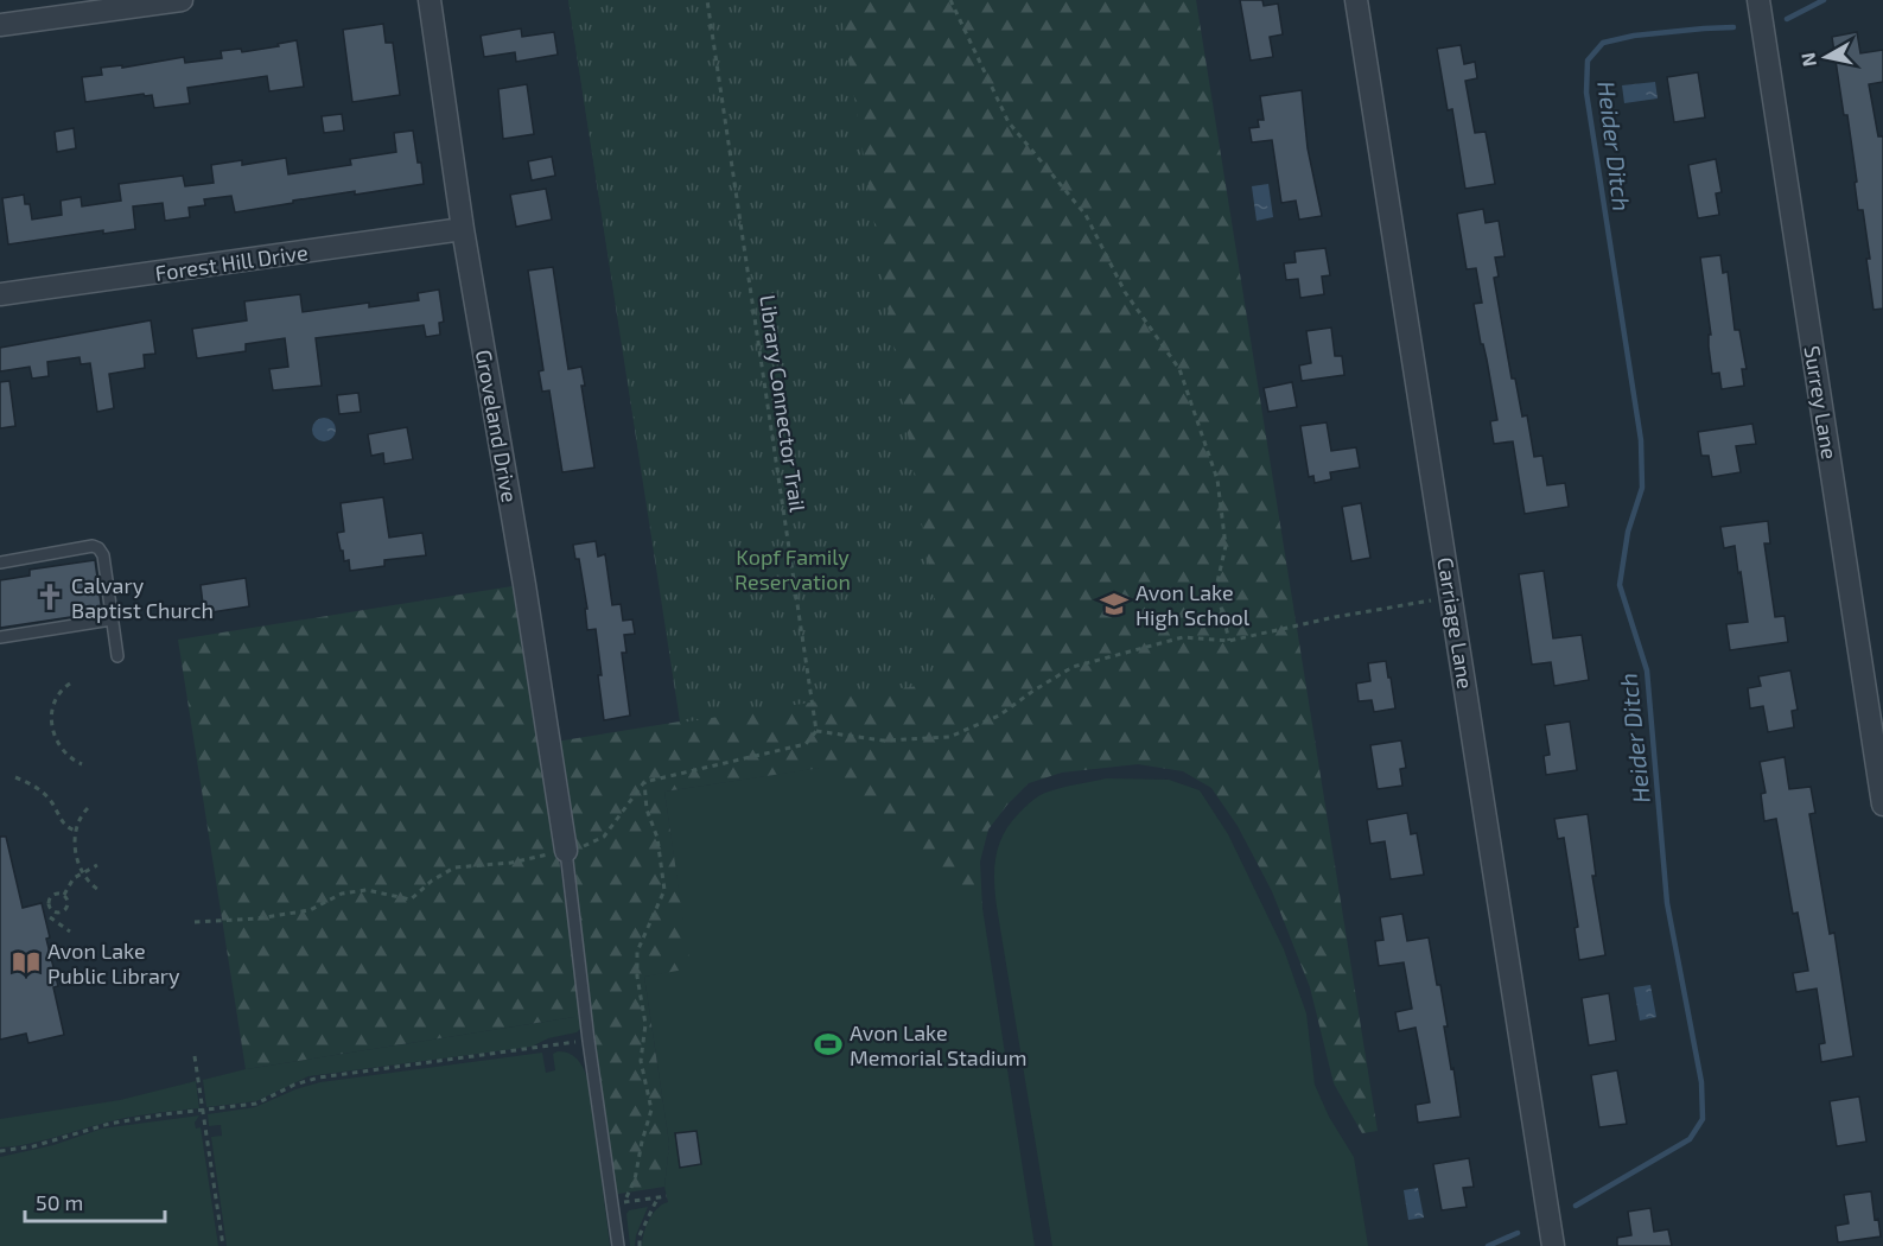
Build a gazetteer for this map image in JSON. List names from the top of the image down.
{
  "streets": {
    "street": [
      "Forest Hill Drive",
      "Surrey Lane",
      "Groveland Drive",
      "Carriage Lane"
    ],
    "path": ["Library Connector Trail"]
  },
  "crossings": [
    ["Forest Hill Drive", "Groveland Drive"]
  ],
  "water": ["Heider Ditch"],
  "parks": ["Kopf Family Reservation"],
  "places": {
    "church": ["Calvary Baptist Church"],
    "school or university": ["Avon Lake High School"],
    "library": ["Avon Lake Public Library"],
    "sports": ["Avon Lake Memorial Stadium"]
  },
  "scale_bar": "50 m",
  "north": "left"
}
